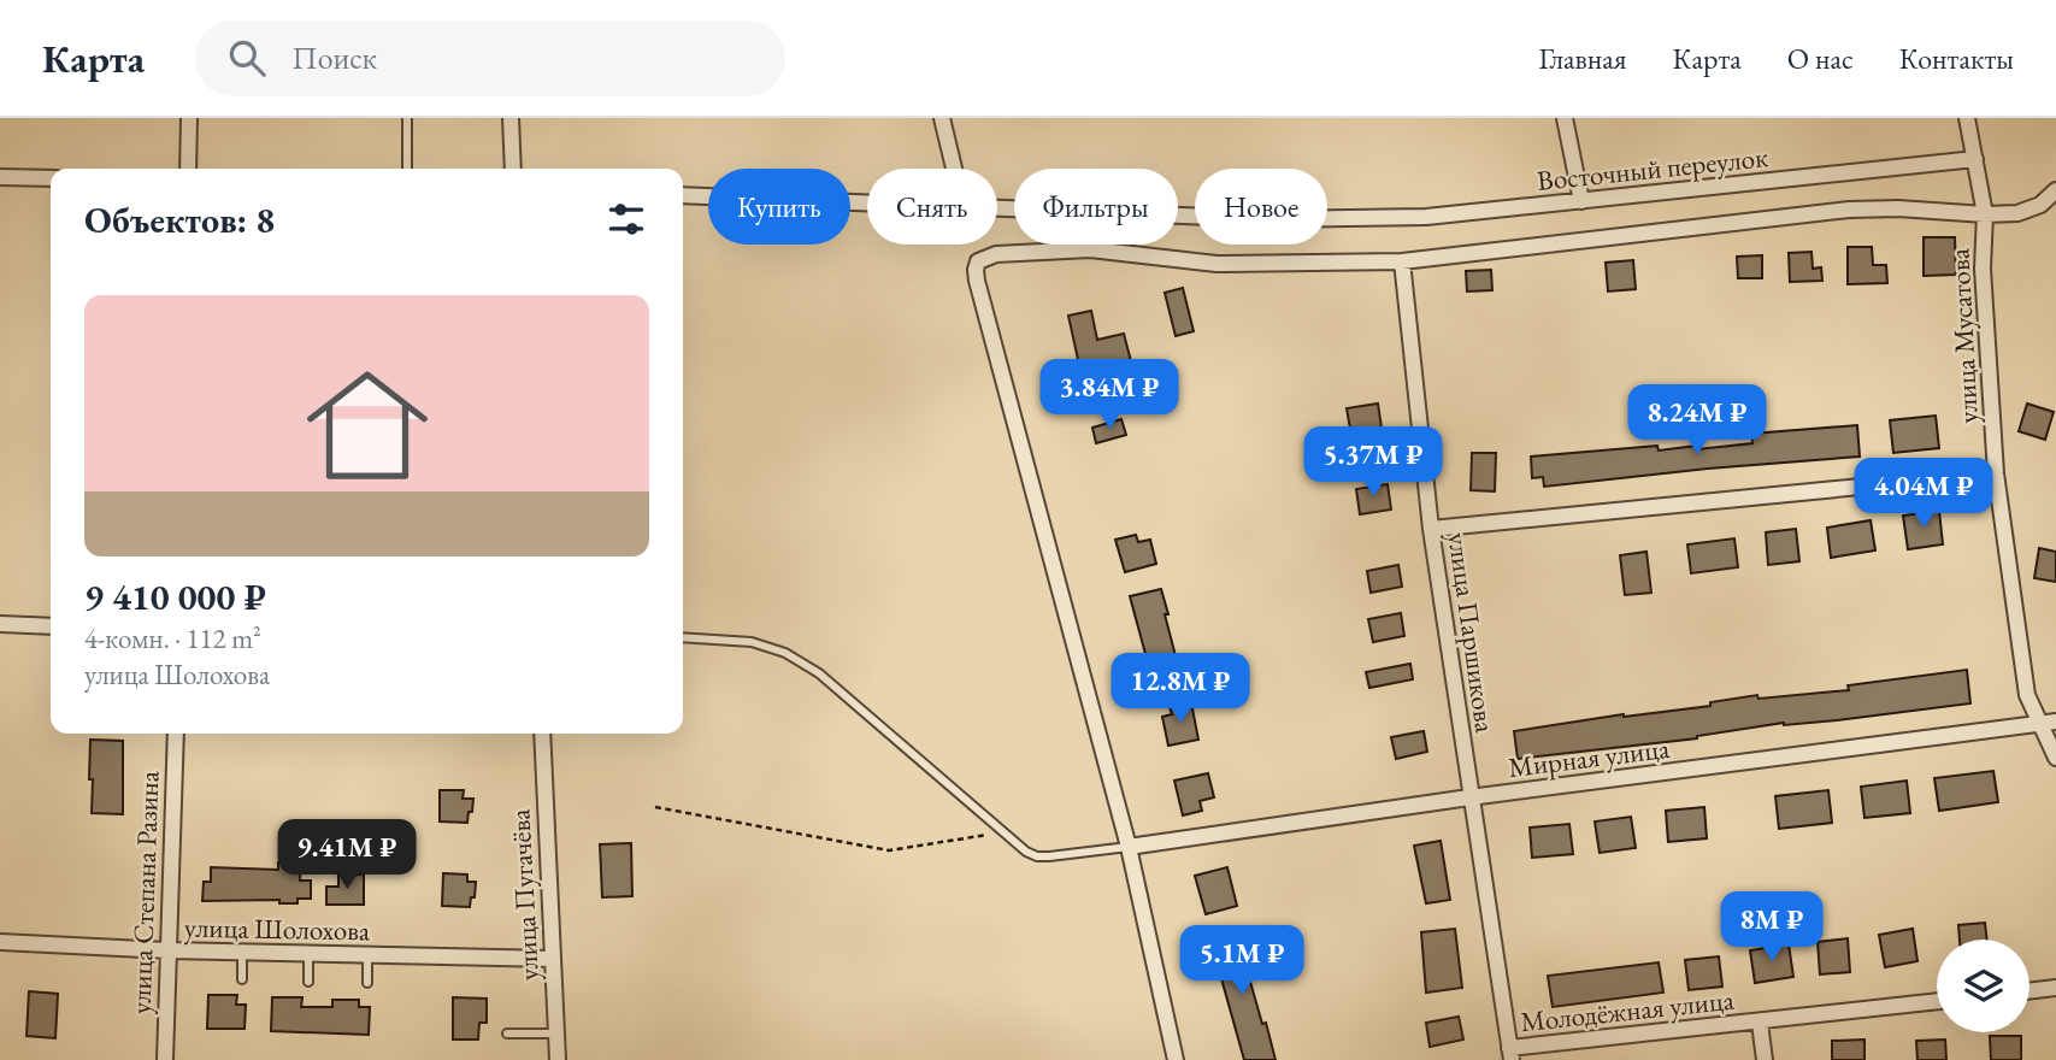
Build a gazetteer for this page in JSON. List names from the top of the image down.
{
  "streets": {
    "street": [
      "Восточный переулок",
      "улица Мусатова",
      "улица Паршикова",
      "Мирная улица",
      "улица Степана Разина",
      "улица Пугачёва",
      "улица Шолохова",
      "Молодёжная улица"
    ]
  },
  "crossings": [
    ["Восточный переулок", "улица Мусатова"],
    ["улица Мусатова", "Мирная улица"],
    ["улица Паршикова", "Мирная улица"],
    ["улица Паршикова", "Молодёжная улица"],
    ["улица Степана Разина", "улица Шолохова"],
    ["улица Пугачёва", "улица Шолохова"]
  ],
  "page": {
    "header": "Карта",
    "search": "Поиск",
    "nav": [
      "Главная",
      "Карта",
      "О нас",
      "Контакты"
    ],
    "chip": [
      "Купить",
      "Снять",
      "Фильтры",
      "Новое"
    ],
    "heading": "Объектов: 8",
    "list": [
      {
        "name": "9 410 000 ₽",
        "note": "4-комн. · 112 m² · улица Шолохова"
      }
    ],
    "price": [
      "3.84M ₽",
      "8.24M ₽",
      "5.37M ₽",
      "4.04M ₽",
      "12.8M ₽",
      "9.41M ₽",
      "8M ₽",
      "5.1M ₽"
    ]
  }
}
